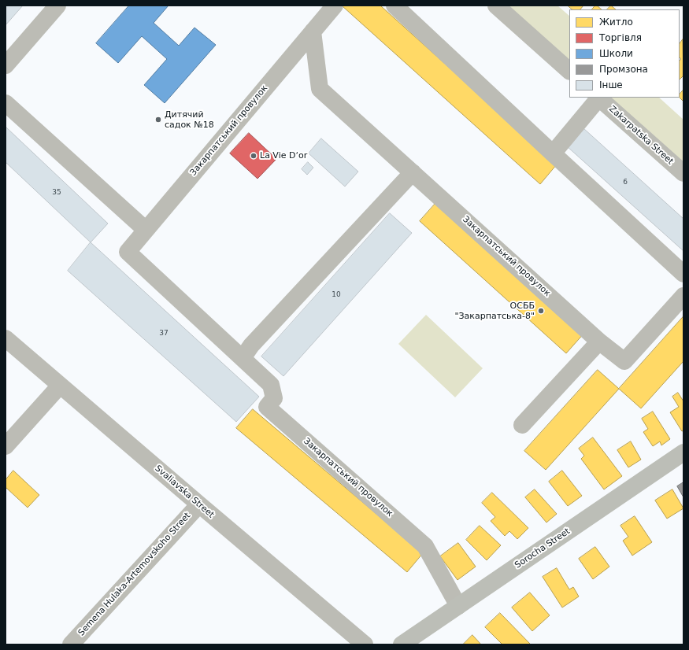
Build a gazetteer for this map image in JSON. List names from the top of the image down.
{
  "streets": {
    "main road": ["Sorocha Street"],
    "street": [
      "Закарпатський провулок",
      "Zakarpatska Street",
      "Svaliavska Street",
      "Semena Hulaka-Artemovskoho Street"
    ]
  },
  "crossings": [
    ["Закарпатський провулок", "Sorocha Street"],
    ["Svaliavska Street", "Semena Hulaka-Artemovskoho Street"]
  ],
  "places": ["Дитячий садок №18", "La Vie D‘or", "ОСББ \"Закарпатська-8\""],
  "house_numbers": [
    "6",
    "35",
    "10",
    "37"
  ],
  "legend": [
    "Житло",
    "Торгівля",
    "Школи",
    "Промзона",
    "Інше"
  ]
}
